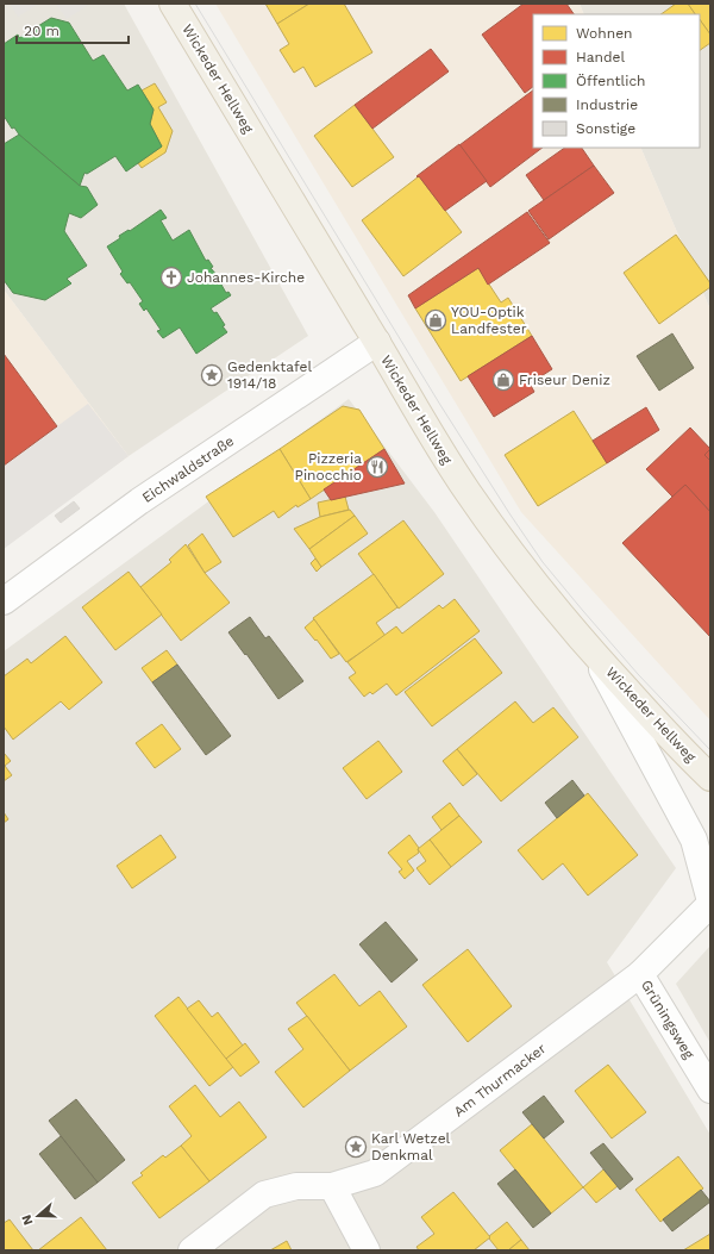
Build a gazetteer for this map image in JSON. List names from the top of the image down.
{
  "streets": {
    "main road": ["Wickeder Hellweg"],
    "street": ["Eichwaldstraße", "Grüningsweg", "Am Thurmacker"]
  },
  "crossings": [
    ["Wickeder Hellweg", "Eichwaldstraße"],
    ["Wickeder Hellweg", "Am Thurmacker"],
    ["Grüningsweg", "Am Thurmacker"]
  ],
  "places": {
    "church": ["Johannes-Kirche"],
    "shop": ["YOU-Optik Landfester", "Friseur Deniz"],
    "place": ["Gedenktafel 1914/18", "Karl Wetzel Denkmal"],
    "restaurant": ["Pizzeria Pinocchio"]
  },
  "legend": [
    "Wohnen",
    "Handel",
    "Öffentlich",
    "Industrie",
    "Sonstige"
  ],
  "scale_bar": "20 m",
  "north": "left"
}
